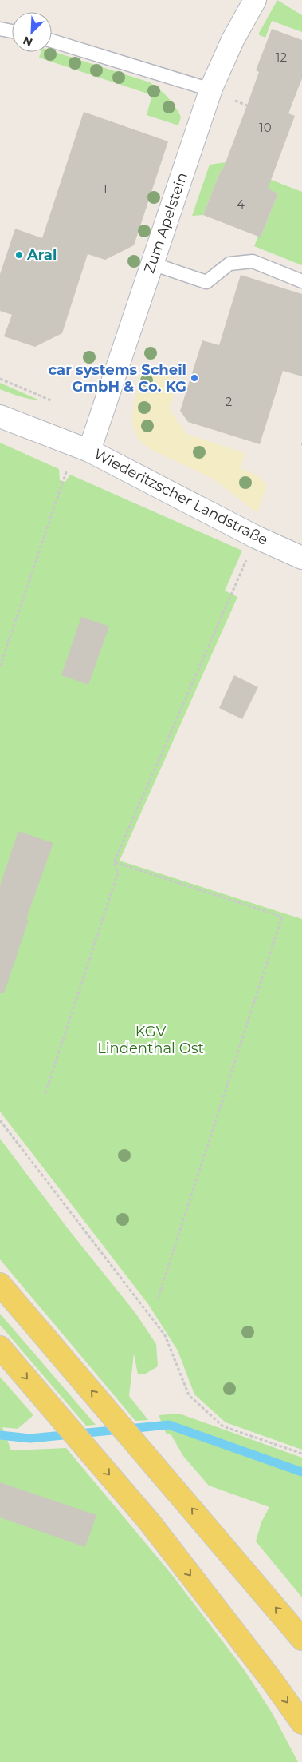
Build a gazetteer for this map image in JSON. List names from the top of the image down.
{
  "streets": {
    "street": ["Zum Apelstein", "Wiederitzscher Landstraße"]
  },
  "crossings": [
    ["Zum Apelstein", "Wiederitzscher Landstraße"]
  ],
  "parks": ["KGV Lindenthal Ost"],
  "places": ["Aral", "car systems Scheil GmbH & Co. KG"],
  "house_numbers": [
    "12",
    "10",
    "1",
    "4",
    "2"
  ],
  "north": "bottom left"
}
